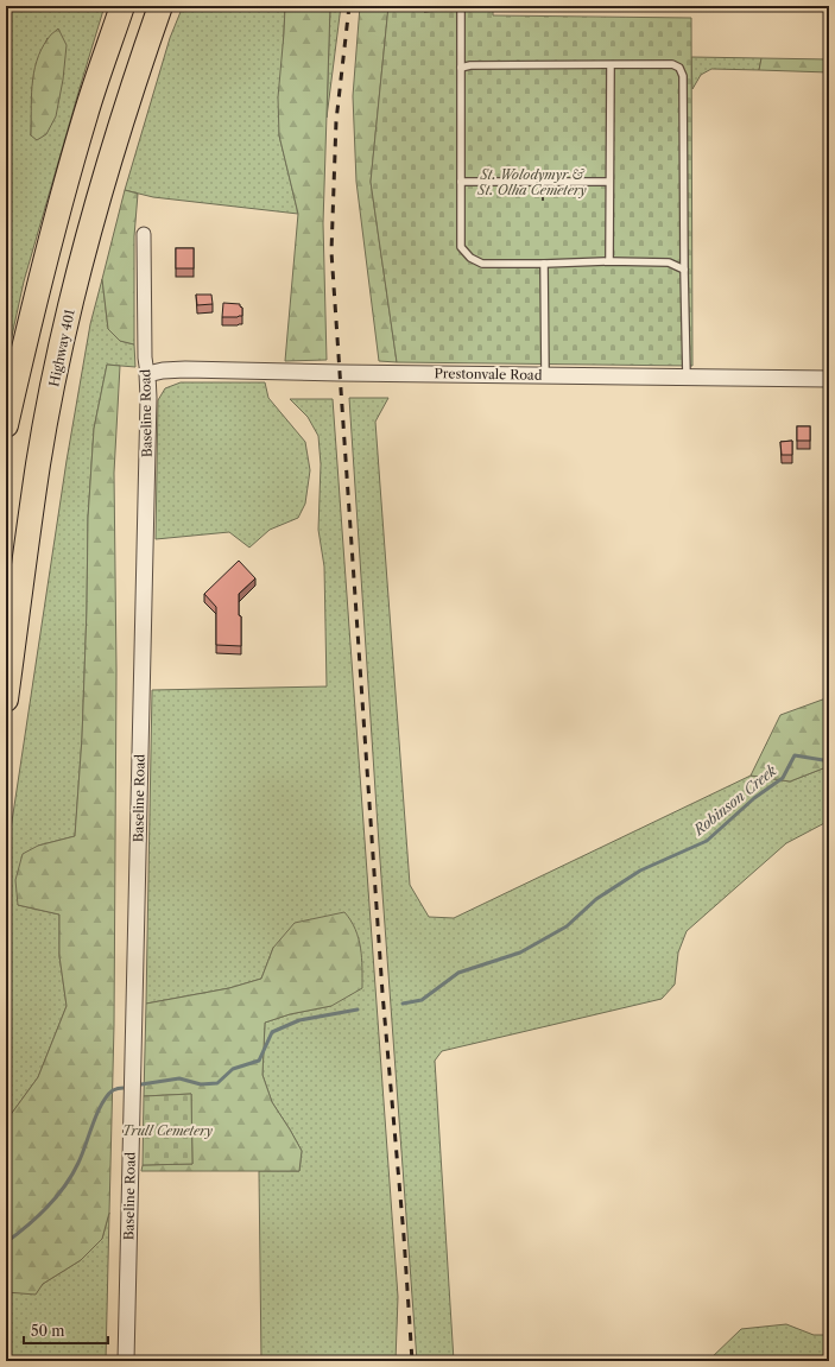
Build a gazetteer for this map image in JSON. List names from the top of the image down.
{
  "streets": {
    "highway": ["Highway 401"],
    "street": ["Prestonvale Road", "Baseline Road"]
  },
  "crossings": [
    ["Prestonvale Road", "Baseline Road"]
  ],
  "water": ["Robinson Creek"],
  "parks": ["St. Wolodymyr & St. Olha Cemetery", "Trull Cemetery"],
  "scale_bar": "50 m"
}
